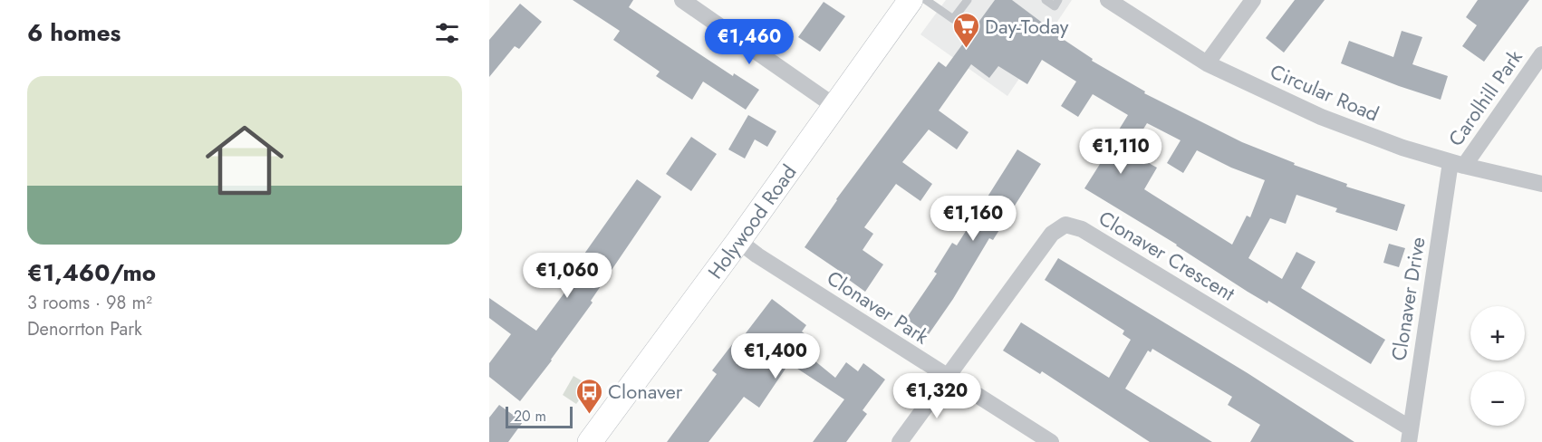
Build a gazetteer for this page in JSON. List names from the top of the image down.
{
  "streets": {
    "main road": ["Holywood Road"],
    "street": [
      "Circular Road",
      "Carolhill Park",
      "Clonaver Crescent",
      "Clonaver Drive",
      "Clonaver Park"
    ]
  },
  "crossings": [
    ["Circular Road", "Carolhill Park"],
    ["Circular Road", "Clonaver Drive"],
    ["Carolhill Park", "Clonaver Drive"],
    ["Holywood Road", "Clonaver Park"],
    ["Clonaver Crescent", "Clonaver Drive"],
    ["Clonaver Crescent", "Clonaver Park"]
  ],
  "places": {
    "supermarket": ["Day-Today"],
    "bus stop": ["Clonaver"]
  },
  "scale_bar": "20 m",
  "page": {
    "heading": "6 homes",
    "price": [
      "€1,460",
      "€1,110",
      "€1,160",
      "€1,060",
      "€1,400",
      "€1,320"
    ],
    "list": [
      {
        "name": "€1,460/mo",
        "note": "3 rooms · 98 m² · Denorrton Park"
      }
    ],
    "map_buttons": ["+", "−"],
    "scale": "20 m"
  }
}
